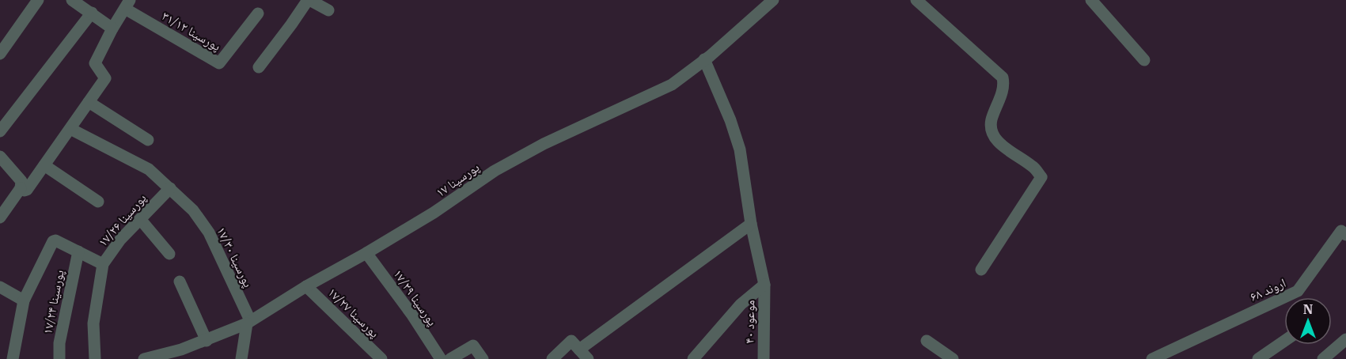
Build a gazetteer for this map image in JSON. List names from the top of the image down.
{
  "streets": {
    "street": [
      "پورسینا ۳۱/۱۲",
      "پورسینا ۱۷",
      "پورسینا ۱۷/۲۶",
      "پورسینا ۱۷/۳۰",
      "اروند ۶۸",
      "پورسینا ۱۷/۲۹",
      "پورسینا ۱۷/۲۴",
      "پورسینا ۱۷/۲۷",
      "موعود ۴۰"
    ]
  },
  "crossings": [
    ["پورسینا ۱۷", "پورسینا ۱۷/۳۰"],
    ["پورسینا ۱۷", "پورسینا ۱۷/۲۹"],
    ["پورسینا ۱۷", "پورسینا ۱۷/۲۷"],
    ["پورسینا ۱۷", "موعود ۴۰"],
    ["پورسینا ۱۷/۲۶", "پورسینا ۱۷/۳۰"]
  ],
  "north": "top"
}
